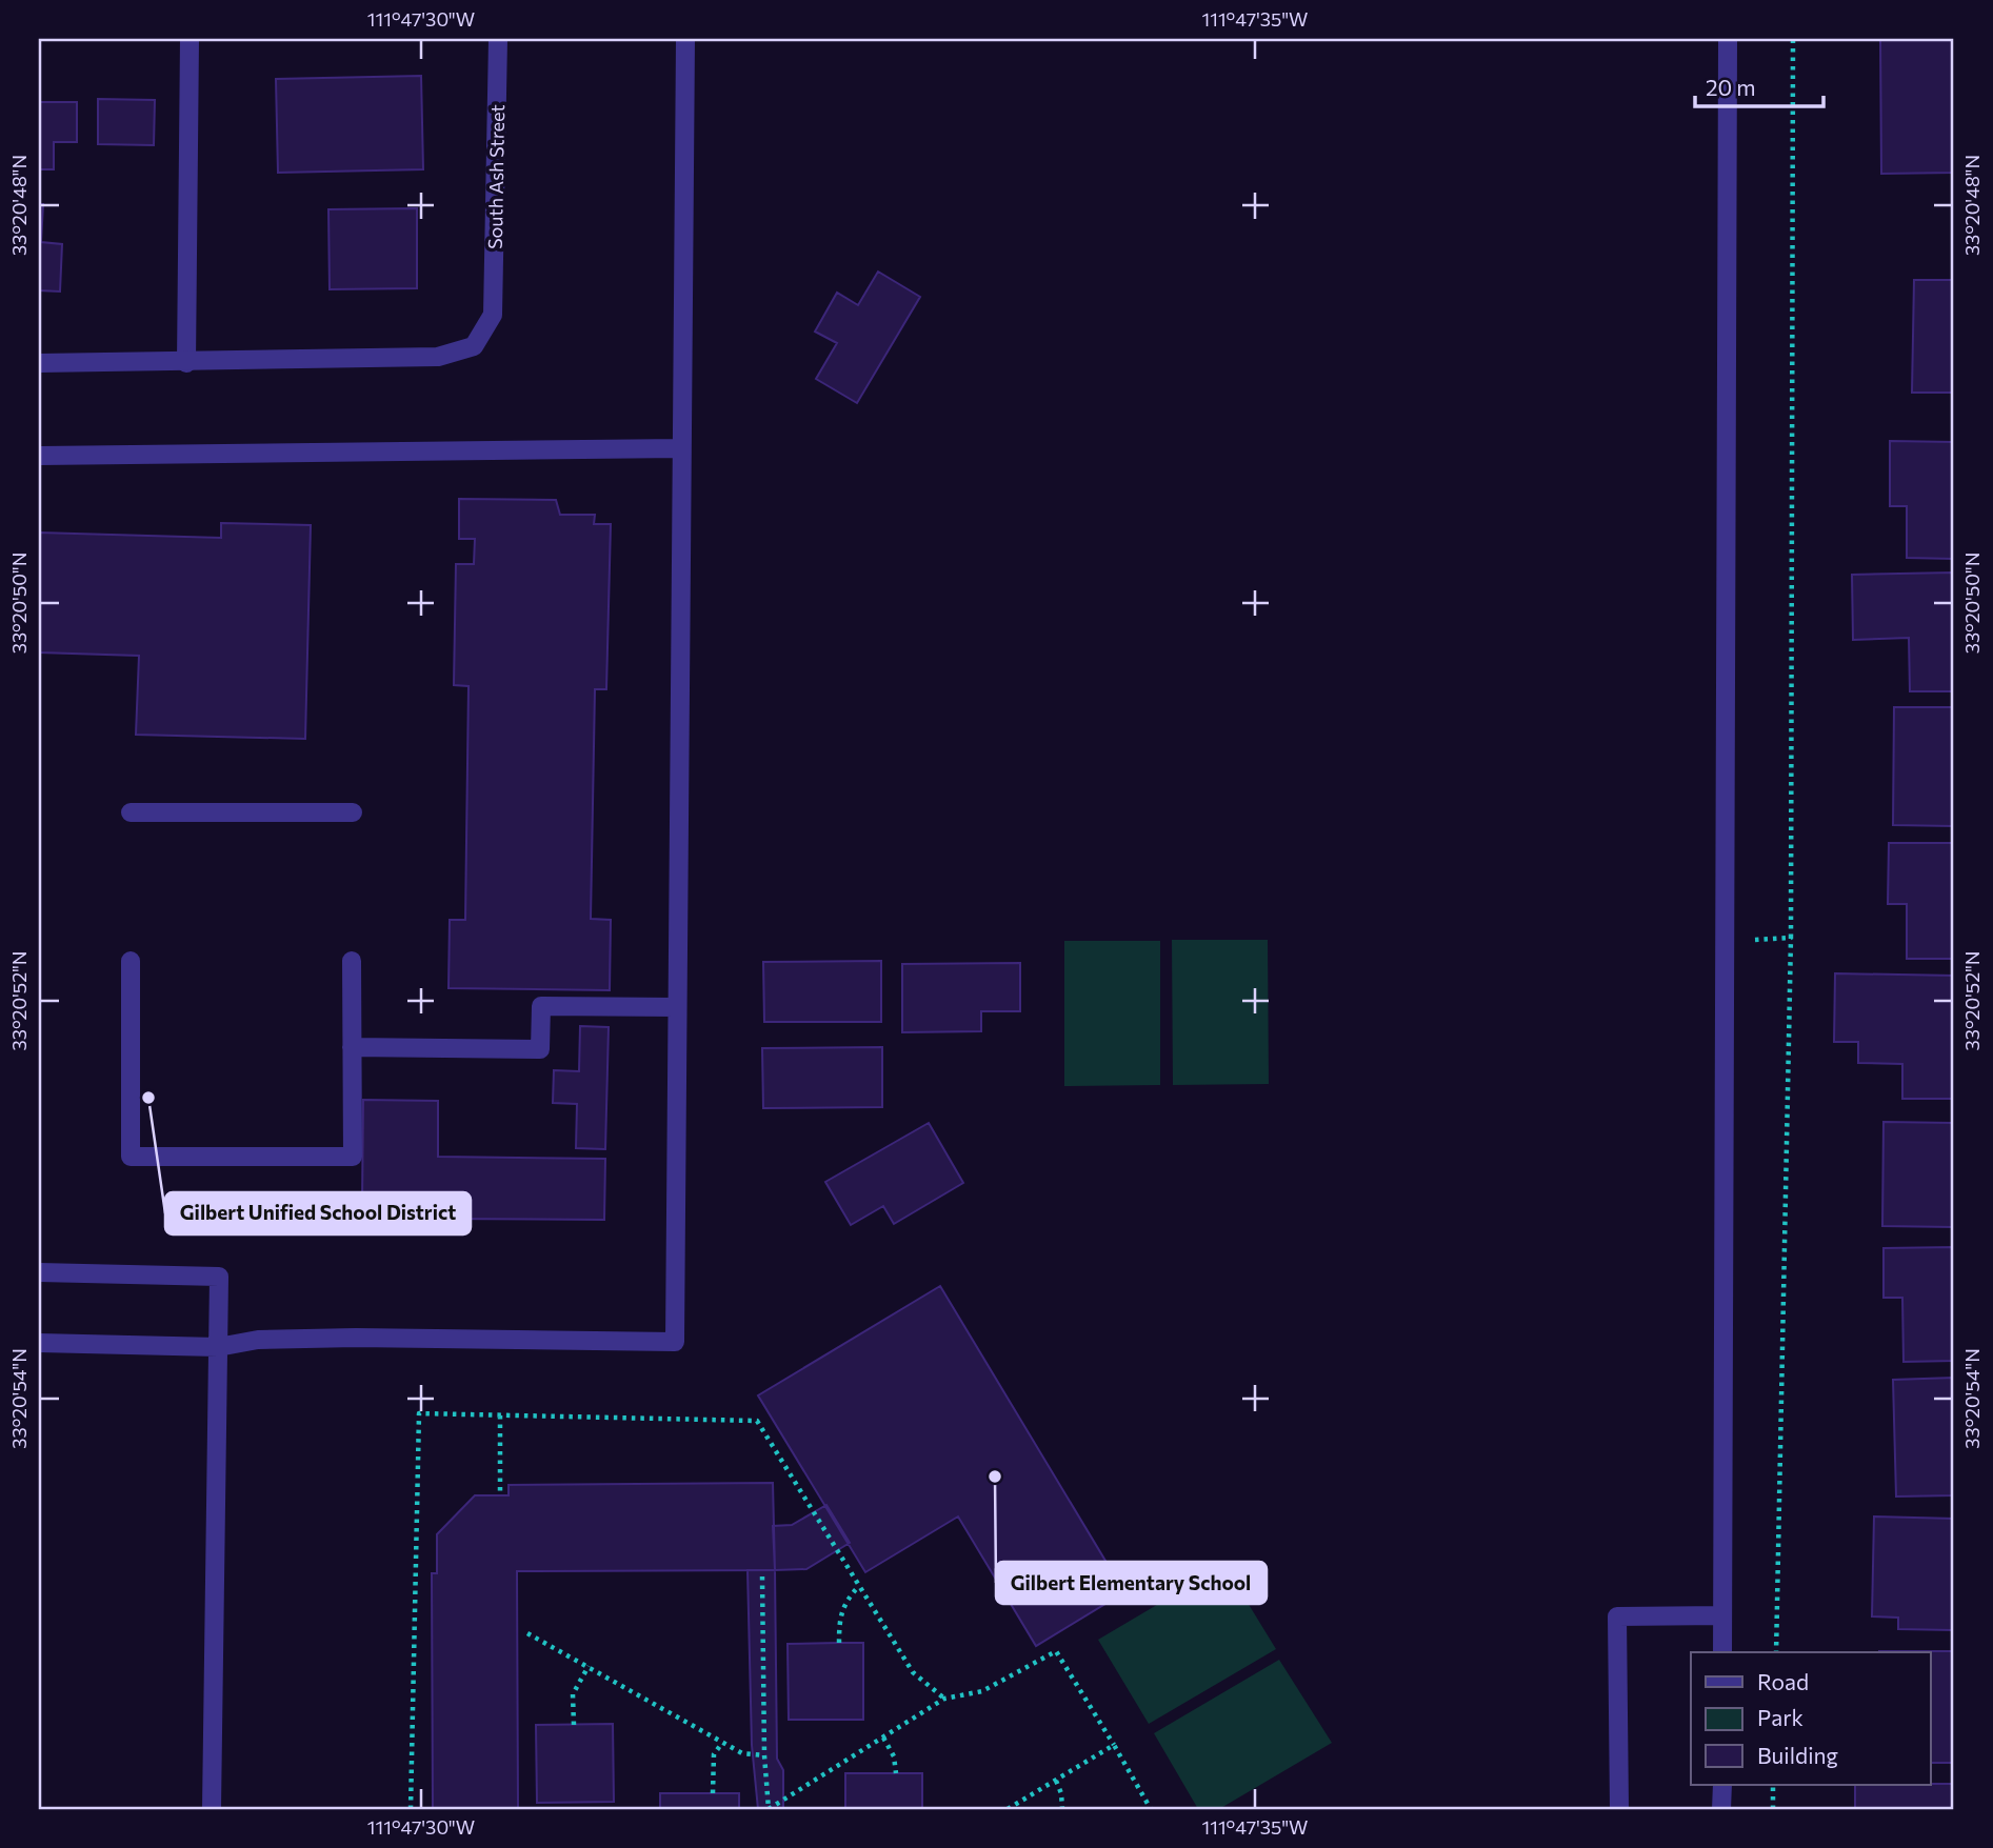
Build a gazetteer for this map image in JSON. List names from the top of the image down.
{
  "streets": {
    "street": ["South Ash Street"]
  },
  "places": ["Gilbert Unified School District", "Gilbert Elementary School"],
  "legend": ["Road", "Park", "Building"],
  "scale_bar": "20 m",
  "coordinates": [
    "111°47'30\"W",
    "111°47'35\"W",
    "33°20'48\"N",
    "33°20'50\"N",
    "33°20'52\"N",
    "33°20'54\"N"
  ]
}
